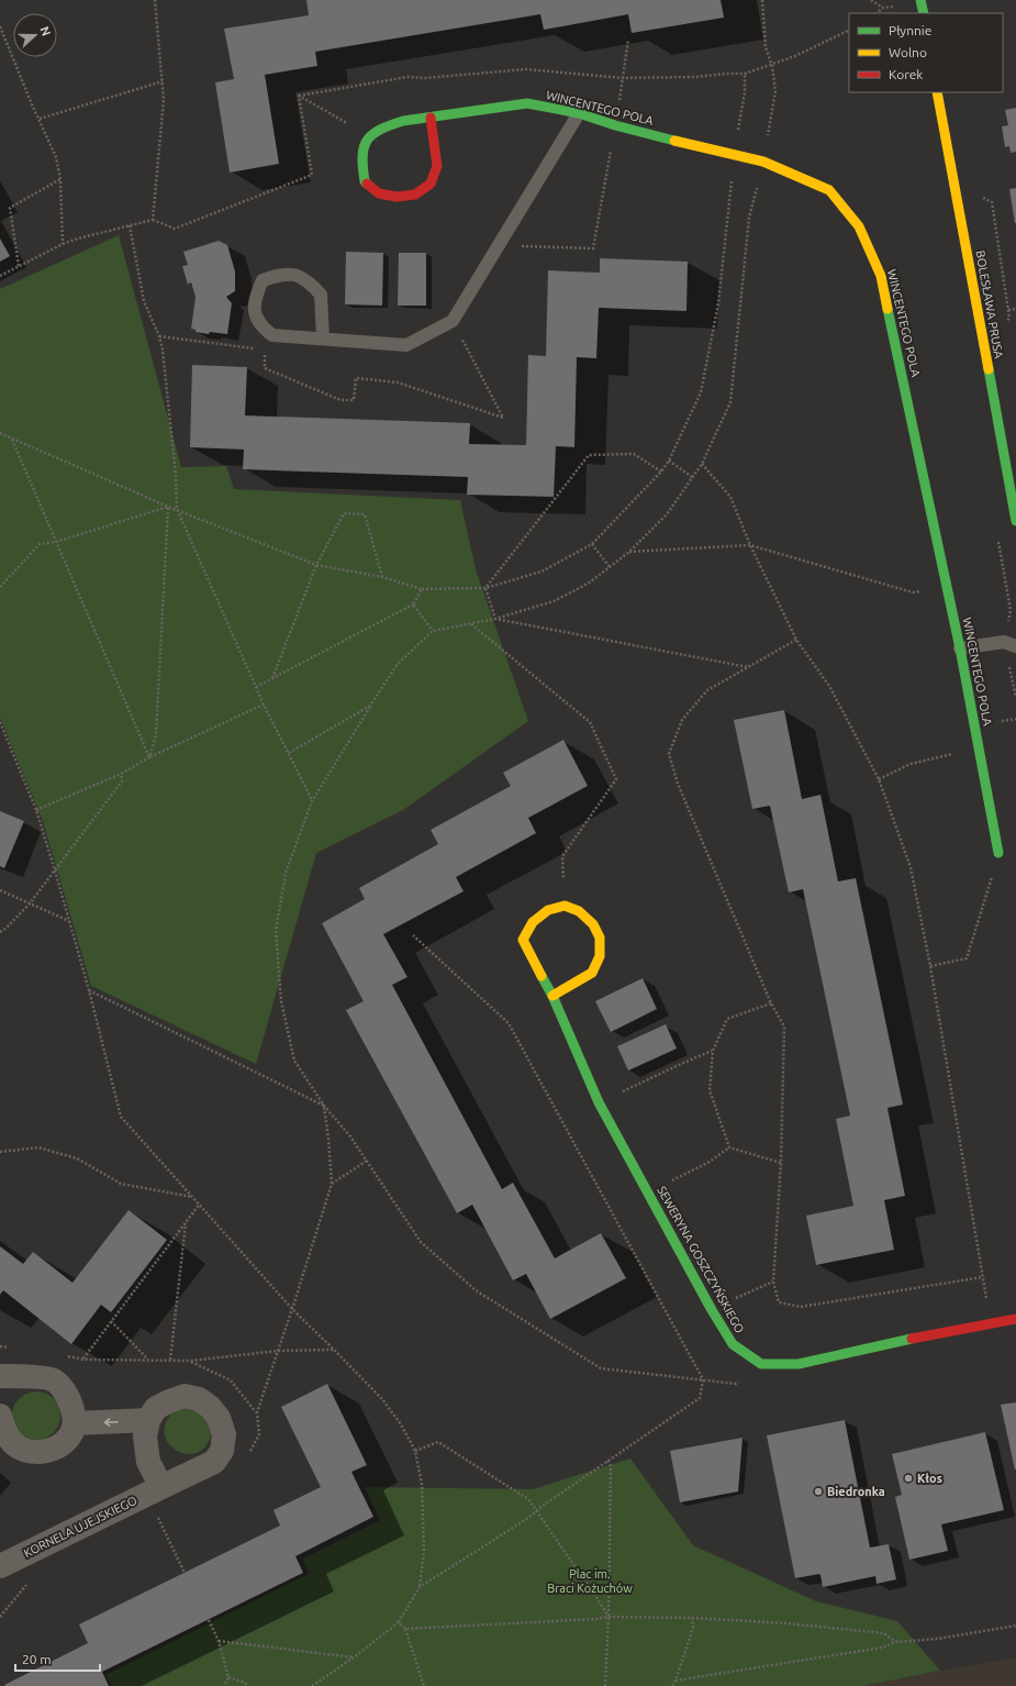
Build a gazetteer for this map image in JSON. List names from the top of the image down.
{
  "streets": {
    "street": [
      "WINCENTEGO POLA",
      "BOLESŁAWA PRUSA",
      "SEWERYNA GOSZCZYŃSKIEGO",
      "KORNELA UJEJSKIEGO"
    ]
  },
  "parks": ["Plac im. Braci Kożuchów"],
  "places": ["Kłos", "Biedronka"],
  "legend": ["Płynnie", "Wolno", "Korek"],
  "scale_bar": "20 m",
  "north": "right"
}
